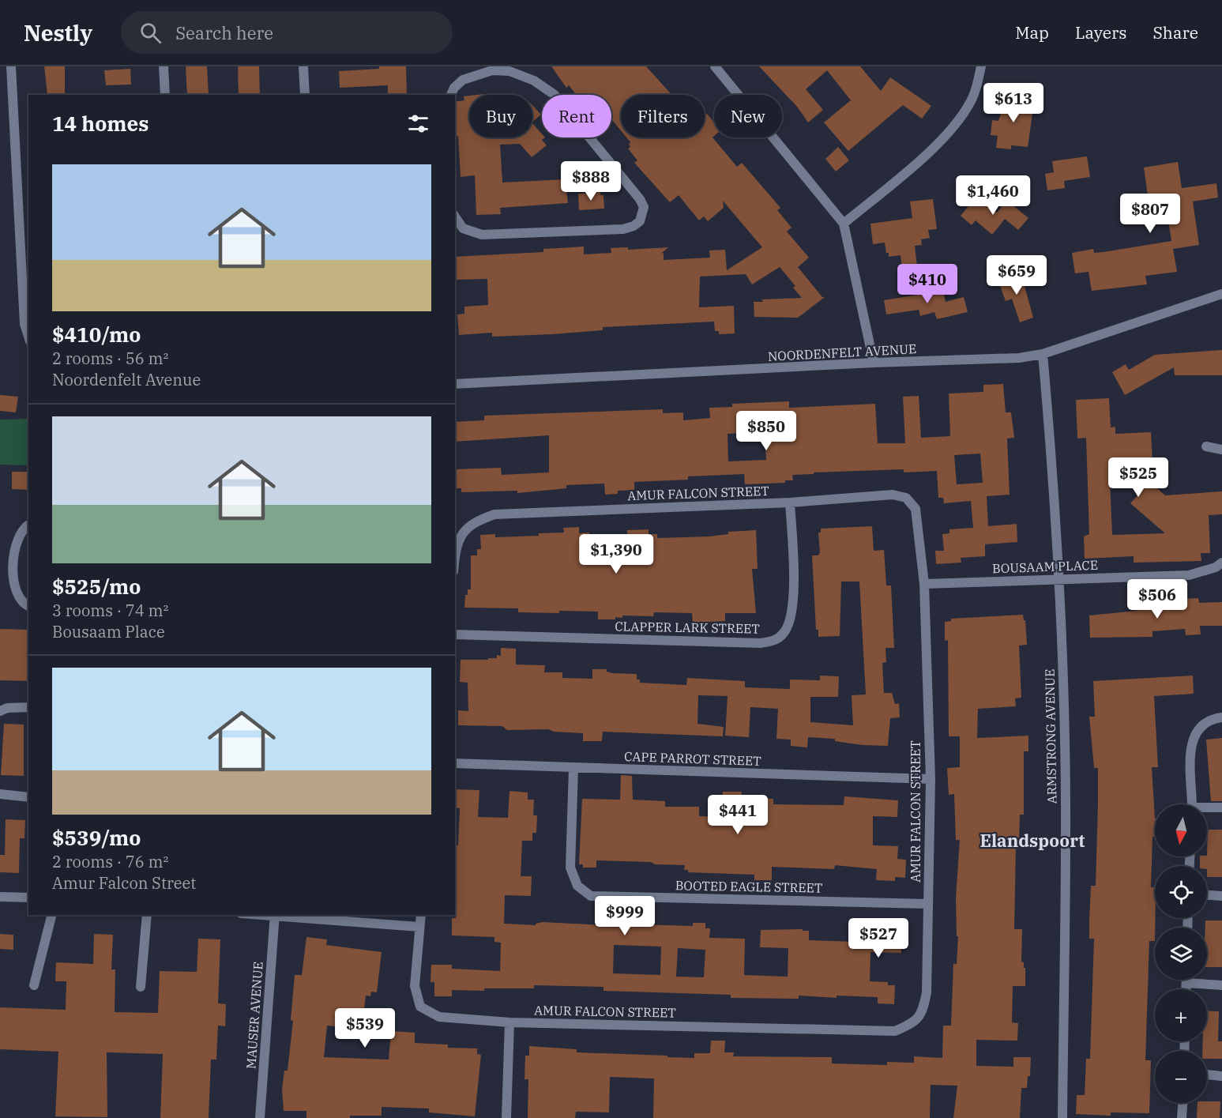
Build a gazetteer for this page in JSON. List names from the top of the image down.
{
  "streets": {
    "street": [
      "NOORDENFELT AVENUE",
      "AMUR FALCON STREET",
      "BOUSAAM PLACE",
      "CLAPPER LARK STREET",
      "ARMSTRONG AVENUE",
      "CAPE PARROT STREET",
      "BOOTED EAGLE STREET",
      "MAUSER AVENUE"
    ]
  },
  "crossings": [
    ["NOORDENFELT AVENUE", "ARMSTRONG AVENUE"],
    ["AMUR FALCON STREET", "BOUSAAM PLACE"],
    ["AMUR FALCON STREET", "CLAPPER LARK STREET"],
    ["AMUR FALCON STREET", "CAPE PARROT STREET"],
    ["AMUR FALCON STREET", "BOOTED EAGLE STREET"],
    ["BOUSAAM PLACE", "ARMSTRONG AVENUE"],
    ["CAPE PARROT STREET", "BOOTED EAGLE STREET"]
  ],
  "districts": ["Elandspoort"],
  "north": "bottom",
  "page": {
    "header": "Nestly",
    "search": "Search here",
    "nav": ["Map", "Layers", "Share"],
    "price": [
      "$613",
      "$888",
      "$1,460",
      "$807",
      "$659",
      "$410",
      "$850",
      "$525",
      "$1,390",
      "$506",
      "$441",
      "$999",
      "$527",
      "$539"
    ],
    "chip": [
      "Buy",
      "Rent",
      "Filters",
      "New"
    ],
    "heading": "14 homes",
    "list": [
      {
        "name": "$410/mo",
        "note": "2 rooms · 56 m² · Noordenfelt Avenue"
      },
      {
        "name": "$525/mo",
        "note": "3 rooms · 74 m² · Bousaam Place"
      },
      {
        "name": "$539/mo",
        "note": "2 rooms · 76 m² · Amur Falcon Street"
      }
    ],
    "map_buttons": ["+", "−"]
  }
}
